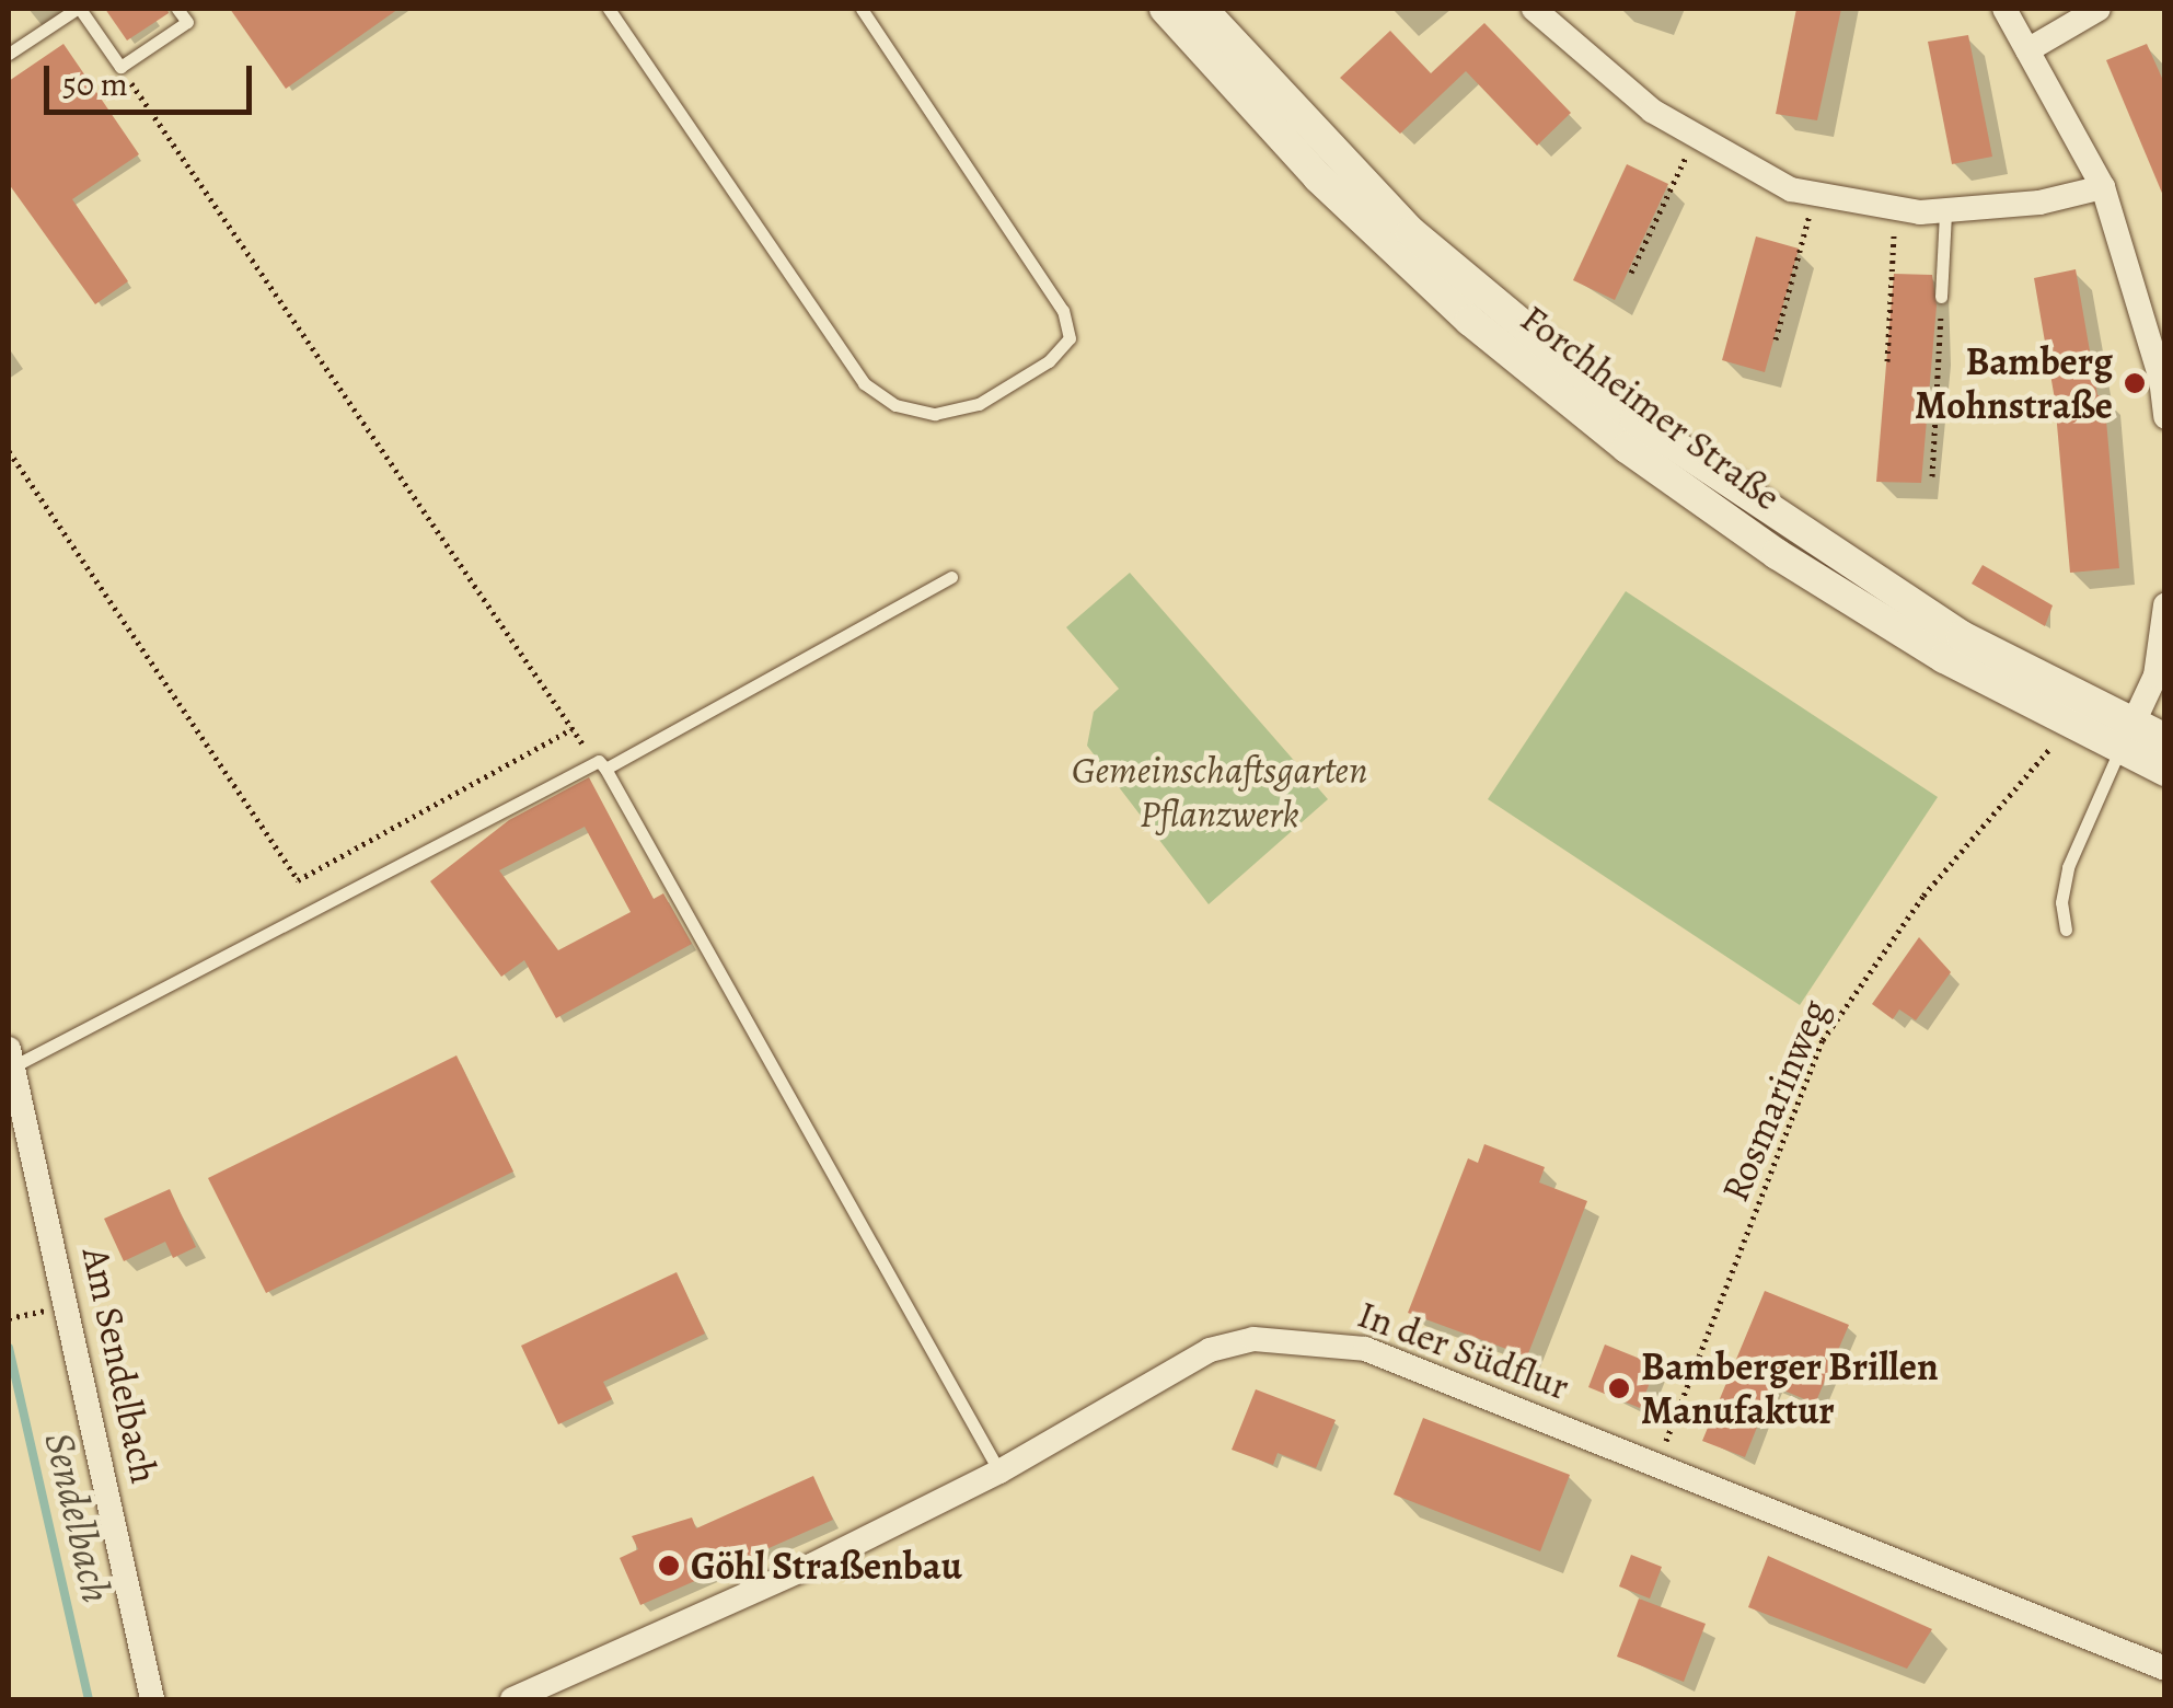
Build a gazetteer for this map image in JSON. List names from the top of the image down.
{
  "streets": {
    "street": ["Forchheimer Straße", "In der Südflur", "Am Sendelbach"],
    "path": ["Rosmarinweg"]
  },
  "crossings": [
    ["Rosmarinweg", "In der Südflur"]
  ],
  "water": ["Sendelbach"],
  "parks": ["Gemeinschaftsgarten Pflanzwerk"],
  "places": ["Bamberg Mohnstraße", "Bamberger Brillen Manufaktur", "Göhl Straßenbau"],
  "scale_bar": "50 m"
}
